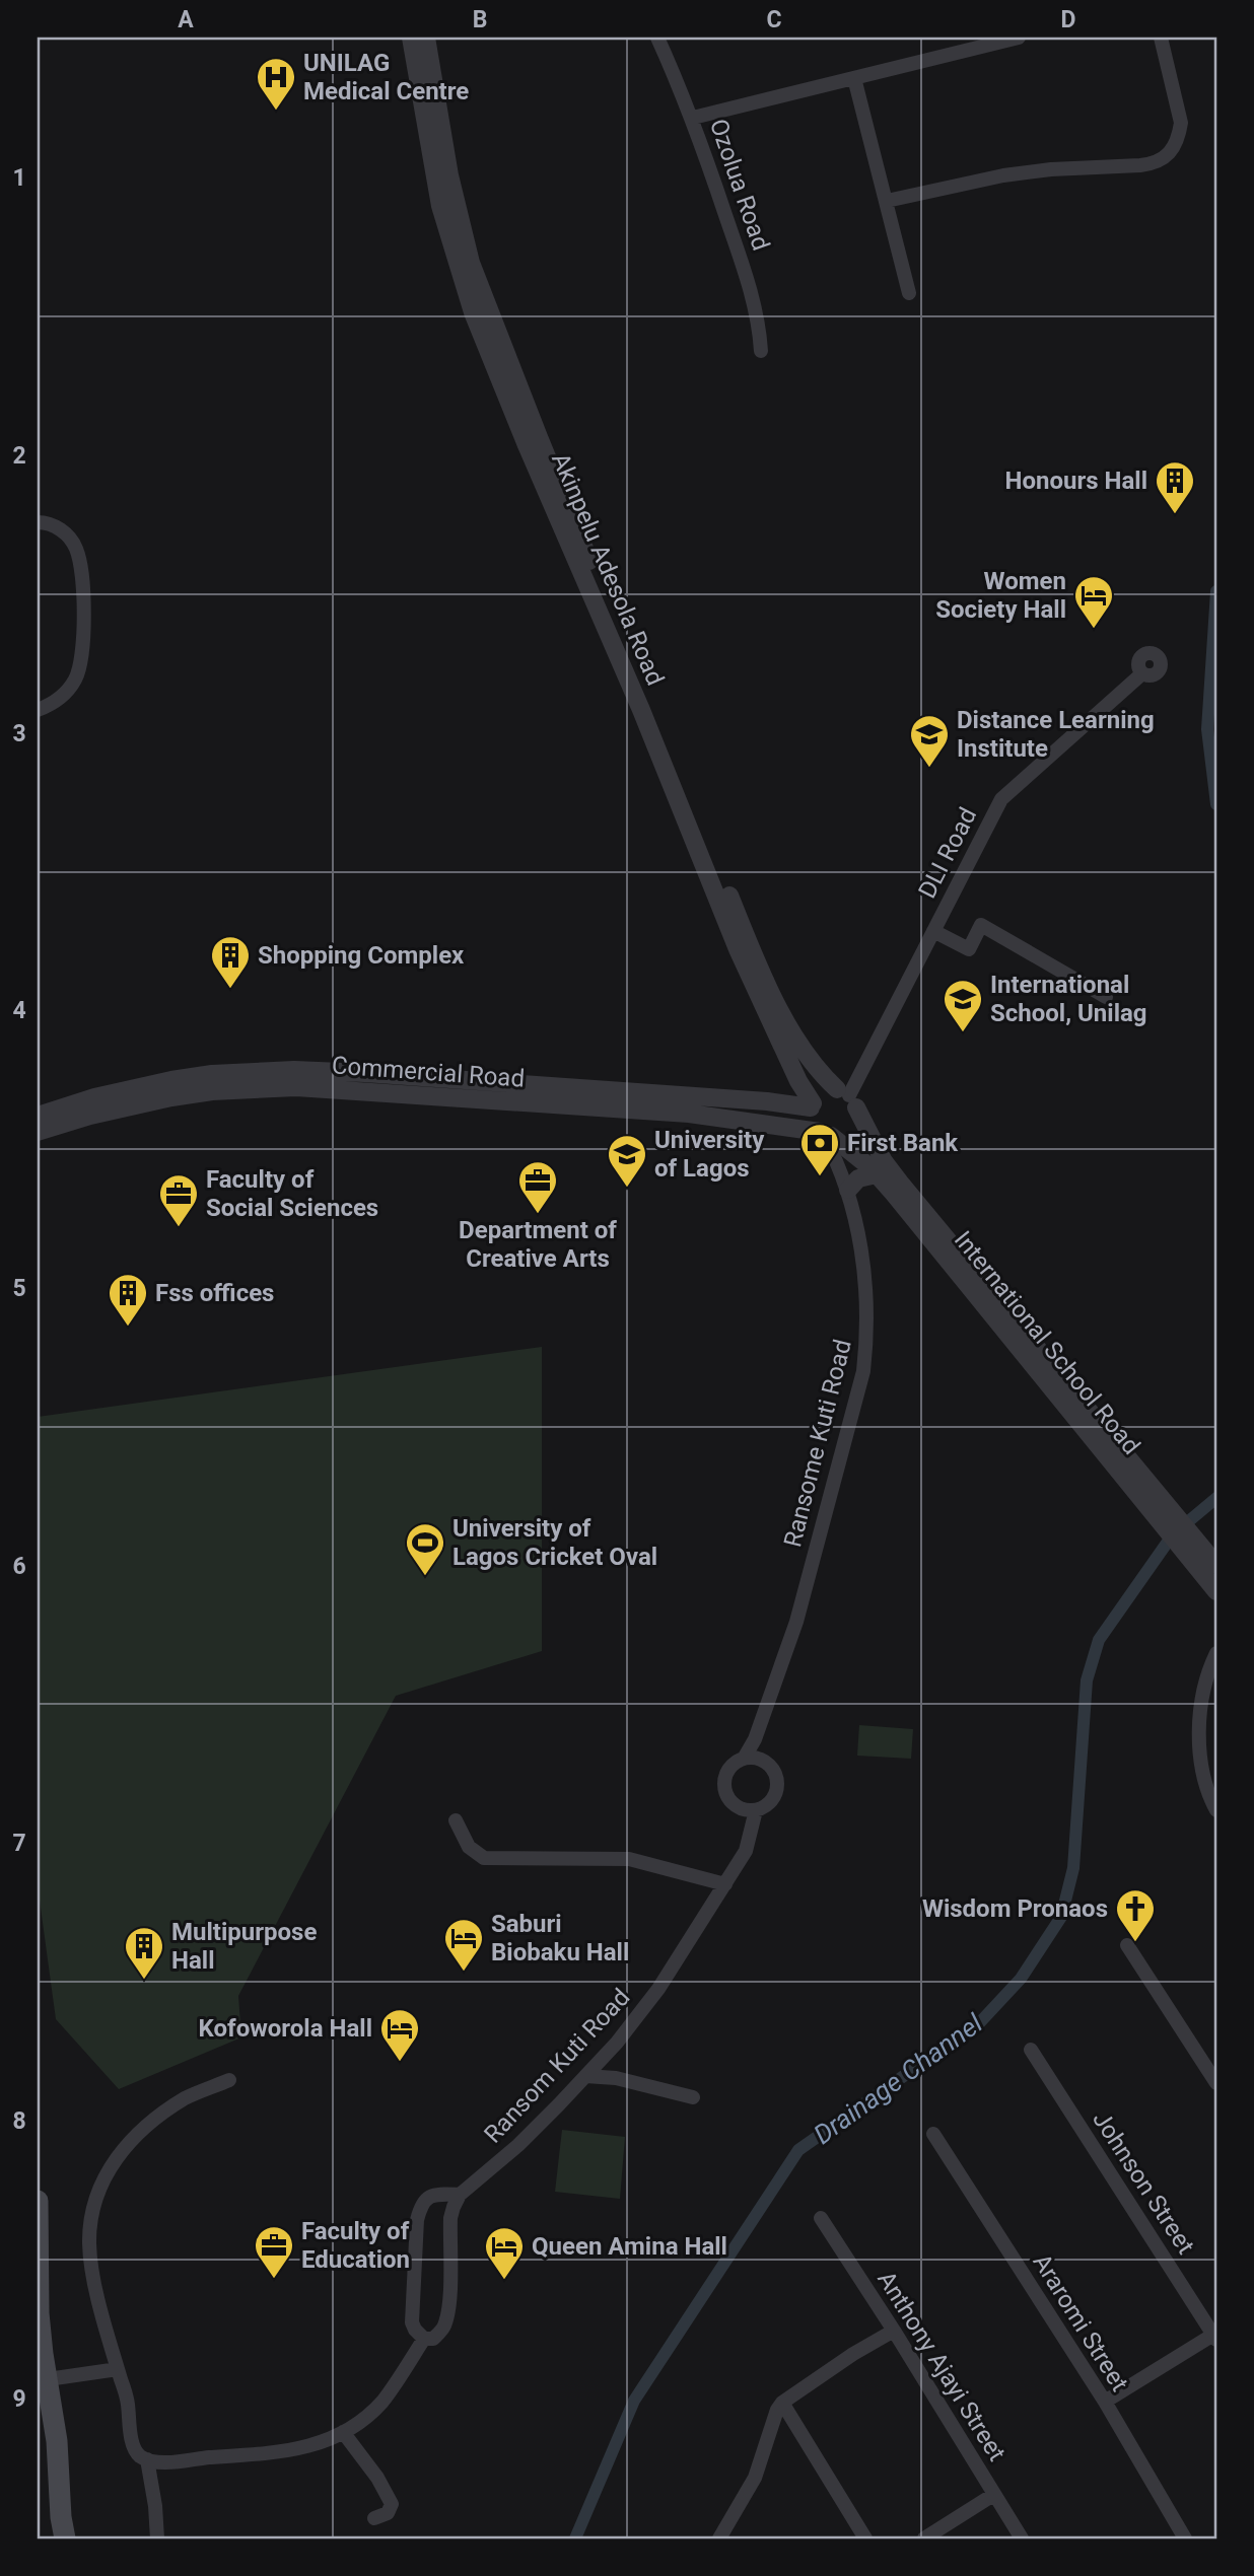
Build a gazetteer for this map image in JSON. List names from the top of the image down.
{
  "streets": {
    "street": [
      "Ozolua Road",
      "Akinpelu Adesola Road",
      "DLI Road",
      "Commercial Road",
      "International School Road",
      "Ransome Kuti Road",
      "Ransom Kuti Road",
      "Johnson Street",
      "Araromi Street",
      "Anthony Ajayi Street"
    ]
  },
  "crossings": [
    ["Akinpelu Adesola Road", "DLI Road"],
    ["Akinpelu Adesola Road", "Commercial Road"],
    ["Akinpelu Adesola Road", "International School Road"],
    ["Akinpelu Adesola Road", "Ransome Kuti Road"],
    ["DLI Road", "Commercial Road"],
    ["DLI Road", "International School Road"],
    ["DLI Road", "Ransome Kuti Road"],
    ["Commercial Road", "International School Road"],
    ["Commercial Road", "Ransome Kuti Road"],
    ["International School Road", "Ransome Kuti Road"],
    ["Ransome Kuti Road", "Ransom Kuti Road"]
  ],
  "water": ["Drainage Channel"],
  "places": {
    "hospital": ["UNILAG Medical Centre"],
    "building": [
      "Honours Hall",
      "Shopping Complex",
      "Fss offices",
      "Multipurpose Hall"
    ],
    "hotel": [
      "Women Society Hall",
      "Saburi Biobaku Hall",
      "Kofoworola Hall",
      "Queen Amina Hall"
    ],
    "school or university": ["Distance Learning Institute", "International School, Unilag", "University of Lagos"],
    "bank": ["First Bank"],
    "office": ["Department of Creative Arts", "Faculty of Social Sciences", "Faculty of Education"],
    "sports": ["University of Lagos Cricket Oval"],
    "church": ["Wisdom Pronaos"]
  },
  "grid": {
    "columns": [
      "A",
      "B",
      "C",
      "D"
    ],
    "rows": [
      "1",
      "2",
      "3",
      "4",
      "5",
      "6",
      "7",
      "8",
      "9"
    ]
  }
}
